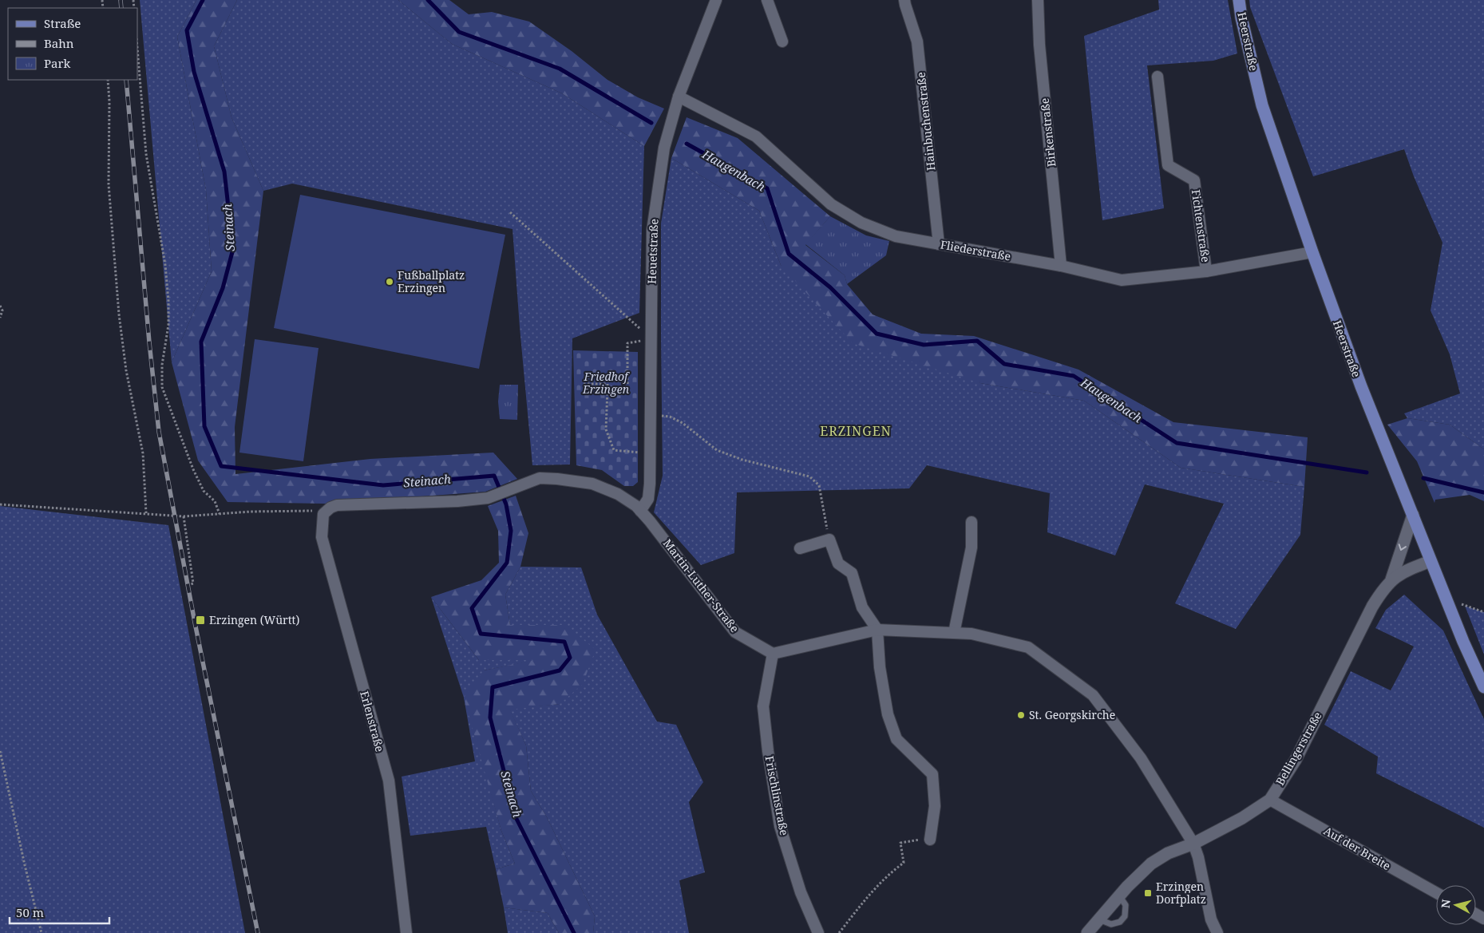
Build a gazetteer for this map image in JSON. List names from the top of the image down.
{
  "streets": {
    "main road": ["Heerstraße"],
    "street": [
      "Hainbuchenstraße",
      "Birkenstraße",
      "Fichtenstraße",
      "Fliederstraße",
      "Heuetstraße",
      "Martin-Luther-Straße",
      "Erlenstraße",
      "Bellingerstraße",
      "Frischlinstraße",
      "Auf der Breite"
    ]
  },
  "crossings": [
    ["Heerstraße", "Fliederstraße"],
    ["Heerstraße", "Bellingerstraße"],
    ["Hainbuchenstraße", "Fliederstraße"],
    ["Birkenstraße", "Fliederstraße"],
    ["Fichtenstraße", "Fliederstraße"],
    ["Fliederstraße", "Heuetstraße"],
    ["Heuetstraße", "Martin-Luther-Straße"],
    ["Martin-Luther-Straße", "Erlenstraße"],
    ["Martin-Luther-Straße", "Frischlinstraße"],
    ["Bellingerstraße", "Auf der Breite"]
  ],
  "districts": ["ERZINGEN"],
  "water": ["Haugenbach", "Steinach"],
  "parks": ["Friedhof Erzingen"],
  "places": {
    "other": ["Fußballplatz Erzingen", "St. Georgskirche"],
    "transit": ["Erzingen (Württ)", "Erzingen Dorfplatz"]
  },
  "legend": ["Straße", "Bahn", "Park"],
  "scale_bar": "50 m",
  "north": "left"
}
